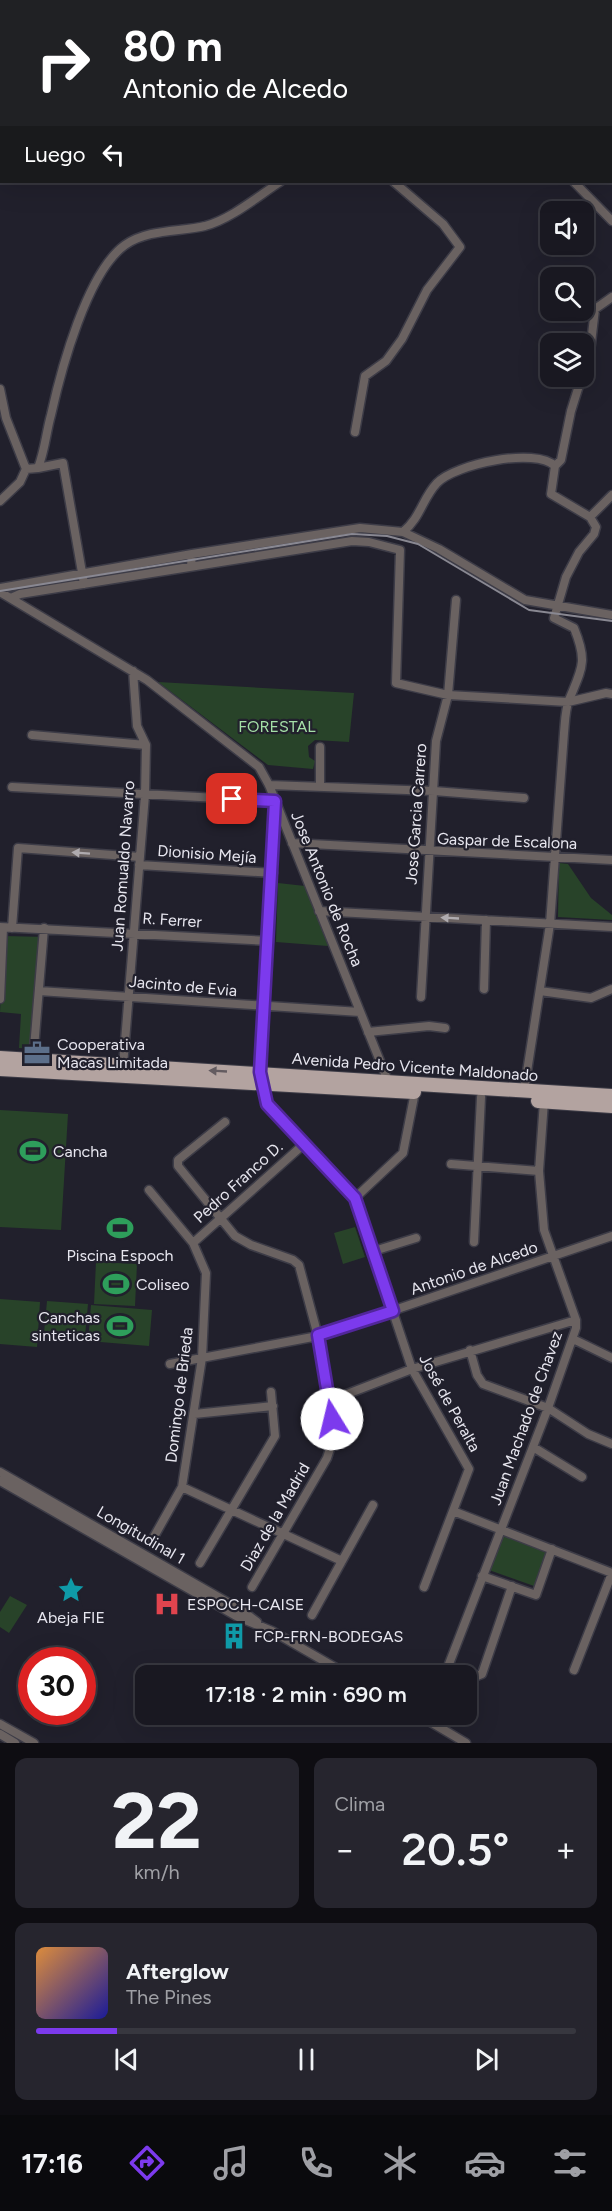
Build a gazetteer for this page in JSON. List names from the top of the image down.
{
  "streets": {
    "main road": ["Avenida Pedro Vicente Maldonado"],
    "street": [
      "Jose Garcia Carrero",
      "Gaspar de Escalona",
      "Dionisio Mejía",
      "Juan Romualdo Navarro",
      "Jose Antonio de Rocha",
      "R. Ferrer",
      "Jacinto de Evia",
      "Pedro Franco D.",
      "Antonio de Alcedo",
      "Domingo de Brieda",
      "José de Peralta",
      "Juan Machado de Chavez",
      "Diaz de la Madrid",
      "Longitudinal 1"
    ]
  },
  "crossings": [
    ["Jose Garcia Carrero", "Gaspar de Escalona"],
    ["Gaspar de Escalona", "Jose Antonio de Rocha"],
    ["Dionisio Mejía", "Juan Romualdo Navarro"],
    ["Dionisio Mejía", "R. Ferrer"],
    ["Dionisio Mejía", "José de Peralta"],
    ["Juan Romualdo Navarro", "Jose Antonio de Rocha"],
    ["Juan Romualdo Navarro", "R. Ferrer"],
    ["Juan Romualdo Navarro", "Jacinto de Evia"],
    ["Juan Romualdo Navarro", "Avenida Pedro Vicente Maldonado"],
    ["Jose Antonio de Rocha", "Jacinto de Evia"],
    ["Jose Antonio de Rocha", "Avenida Pedro Vicente Maldonado"],
    ["Jose Antonio de Rocha", "José de Peralta"],
    ["R. Ferrer", "José de Peralta"],
    ["Jacinto de Evia", "José de Peralta"],
    ["Avenida Pedro Vicente Maldonado", "José de Peralta"],
    ["Avenida Pedro Vicente Maldonado", "Juan Machado de Chavez"],
    ["Pedro Franco D.", "Domingo de Brieda"],
    ["Pedro Franco D.", "José de Peralta"],
    ["Pedro Franco D.", "Diaz de la Madrid"],
    ["Antonio de Alcedo", "Domingo de Brieda"],
    ["Antonio de Alcedo", "José de Peralta"],
    ["Antonio de Alcedo", "Juan Machado de Chavez"],
    ["Antonio de Alcedo", "Diaz de la Madrid"]
  ],
  "parks": ["FORESTAL"],
  "places": {
    "office": ["Cooperativa Macas Limitada"],
    "sports": [
      "Cancha",
      "Piscina Espoch",
      "Coliseo",
      "Canchas sinteticas"
    ],
    "place": ["Abeja FIE"],
    "hospital": ["ESPOCH-CAISE"],
    "building": ["FCP-FRN-BODEGAS"]
  },
  "page": {
    "turn": ["80 m", "Antonio de Alcedo"],
    "then": "Luego",
    "limit": "30",
    "trip": "17:18 · 2 min · 690 m",
    "tile": [
      ["22", "km/h"],
      "Clima"
    ],
    "heat": ["−", "20.5°", "+"],
    "song": ["Afterglow", "The Pines"],
    "tabs": "17:16"
  }
}
